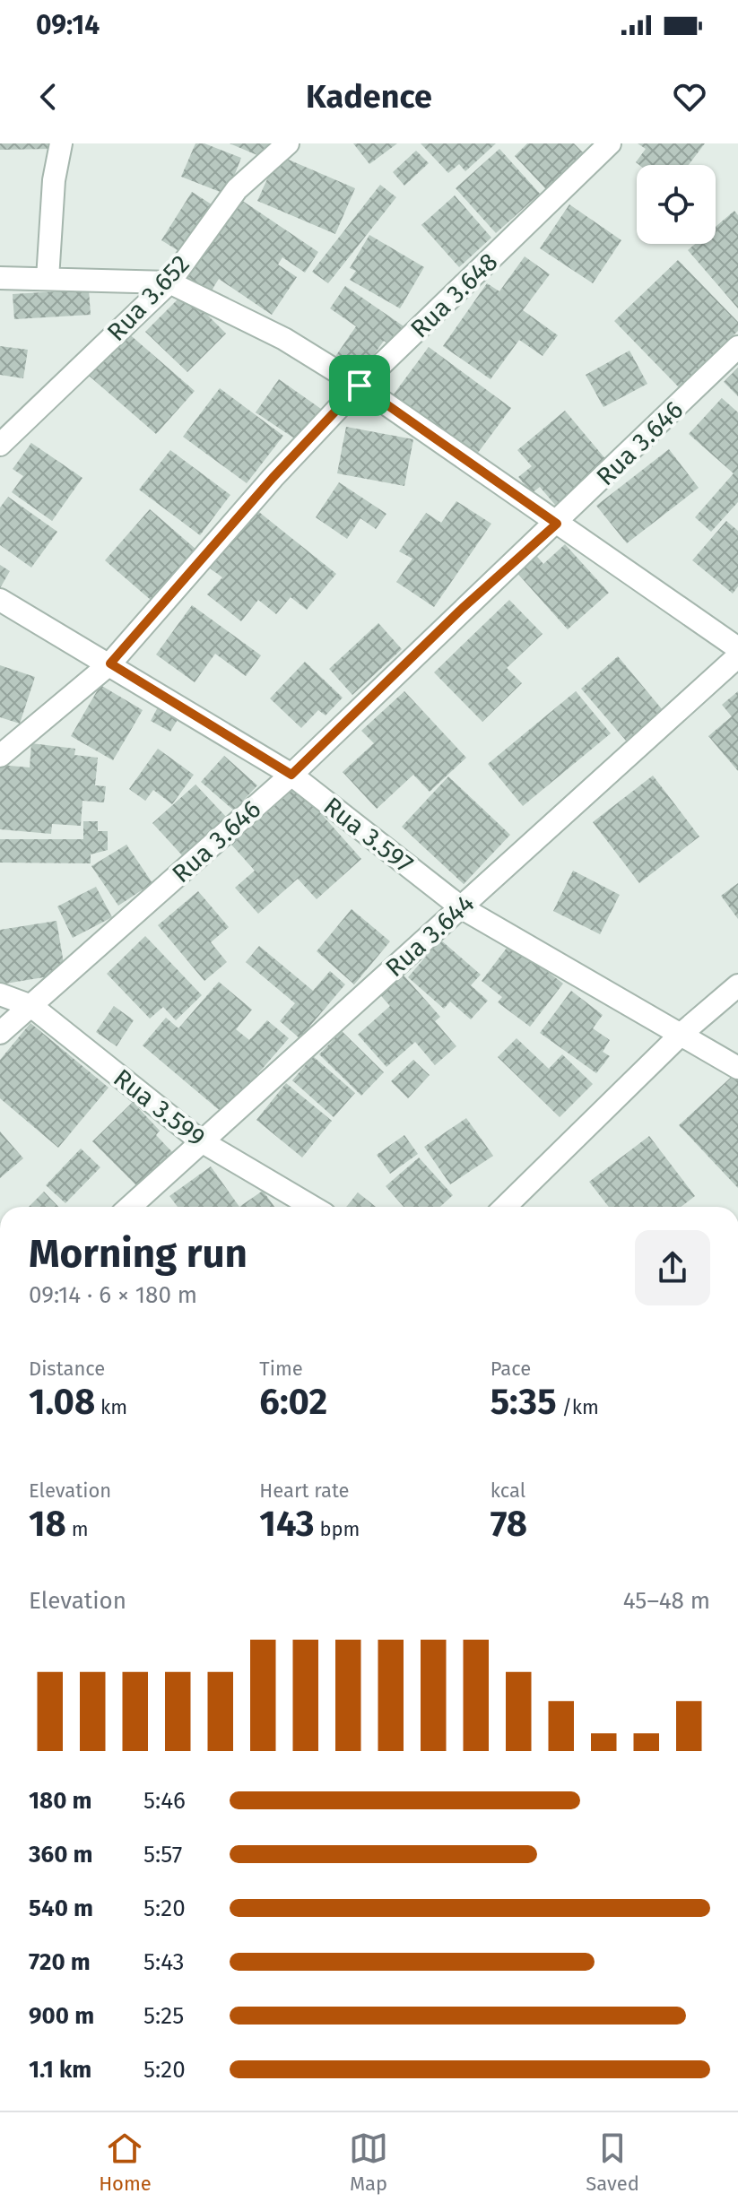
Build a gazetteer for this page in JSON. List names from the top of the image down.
{
  "streets": {
    "street": [
      "Rua 3.648",
      "Rua 3.652",
      "Rua 3.646",
      "Rua 3.597",
      "Rua 3.644",
      "Rua 3.599"
    ]
  },
  "crossings": [
    ["Rua 3.648", "Rua 3.597"],
    ["Rua 3.646", "Rua 3.597"],
    ["Rua 3.646", "Rua 3.599"],
    ["Rua 3.597", "Rua 3.644"],
    ["Rua 3.644", "Rua 3.599"]
  ],
  "page": {
    "status": "09:14",
    "header": "Kadence",
    "heading": ["Morning run", "09:14 · 6 × 180 m"],
    "stats": [
      ["Distance", "1.08 km"],
      ["Time", "6:02"],
      ["Pace", "5:35 /km"],
      ["Elevation", "18 m"],
      ["Heart rate", "143 bpm"],
      ["kcal", "78"]
    ],
    "chart": ["Elevation", "45–48 m"],
    "list": [
      {
        "name": "180 m",
        "note": "5:46"
      },
      {
        "name": "360 m",
        "note": "5:57"
      },
      {
        "name": "540 m",
        "note": "5:20"
      },
      {
        "name": "720 m",
        "note": "5:43"
      },
      {
        "name": "900 m",
        "note": "5:25"
      },
      {
        "name": "1.1 km",
        "note": "5:20"
      }
    ],
    "tabs": ["Home", "Map", "Saved"]
  }
}
